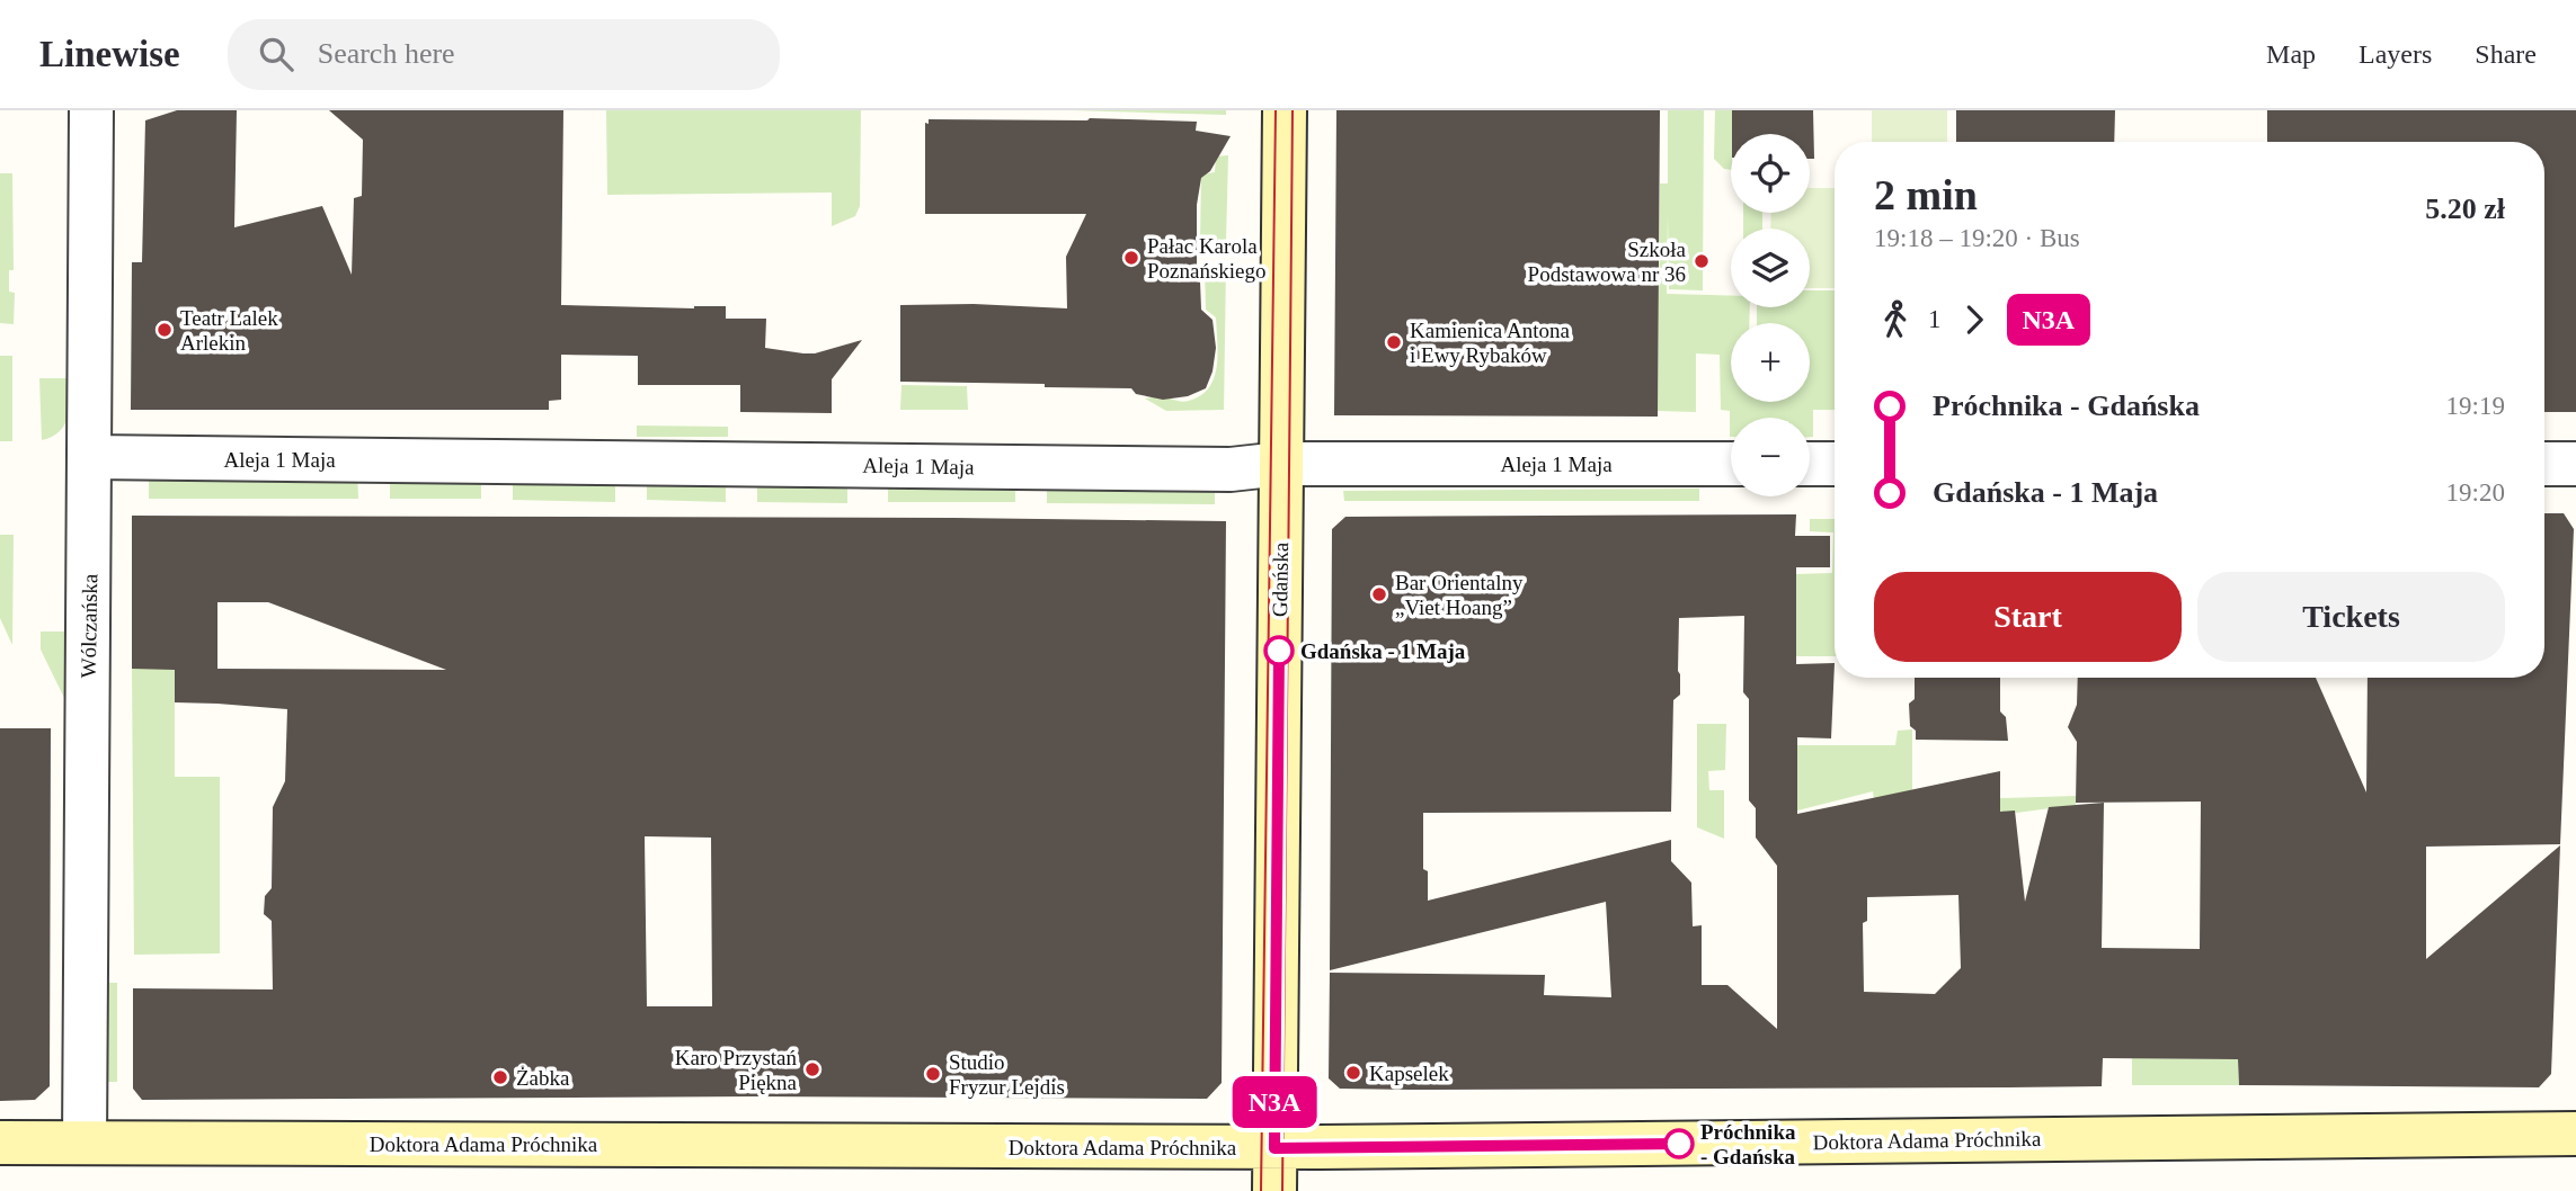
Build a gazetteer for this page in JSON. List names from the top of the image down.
{
  "streets": {
    "street": [
      "Aleja 1 Maja",
      "Gdańska",
      "Wólczańska",
      "Doktora Adama Próchnika"
    ]
  },
  "crossings": [
    ["Aleja 1 Maja", "Gdańska"],
    ["Aleja 1 Maja", "Wólczańska"],
    ["Gdańska", "Doktora Adama Próchnika"],
    ["Wólczańska", "Doktora Adama Próchnika"]
  ],
  "places": [
    "Pałac Karola Poznańskiego",
    "Szkoła Podstawowa nr 36",
    "Teatr Lalek Arlekin",
    "Kamienica Antona i Ewy Rybaków",
    "Bar Orientalny „Viet Hoang”",
    "Gdańska - 1 Maja",
    "Karo Przystań Piękna",
    "Kapselek",
    "Studio Fryzur Lejdis",
    "Żabka",
    "Próchnika - Gdańska"
  ],
  "lines": ["bus line N3A"],
  "page": {
    "header": "Linewise",
    "search": "Search here",
    "nav": ["Map", "Layers", "Share"],
    "on_map": "N3A",
    "map_buttons": ["+", "−"],
    "heading": ["2 min", "19:18 – 19:20 · Bus", "5.20 zł"],
    "legs": ["1", "N3A"],
    "list": [
      {
        "name": "Próchnika - Gdańska",
        "value": "19:19"
      },
      {
        "name": "Gdańska - 1 Maja",
        "value": "19:20"
      }
    ],
    "buttons": ["Start", "Tickets"]
  }
}
